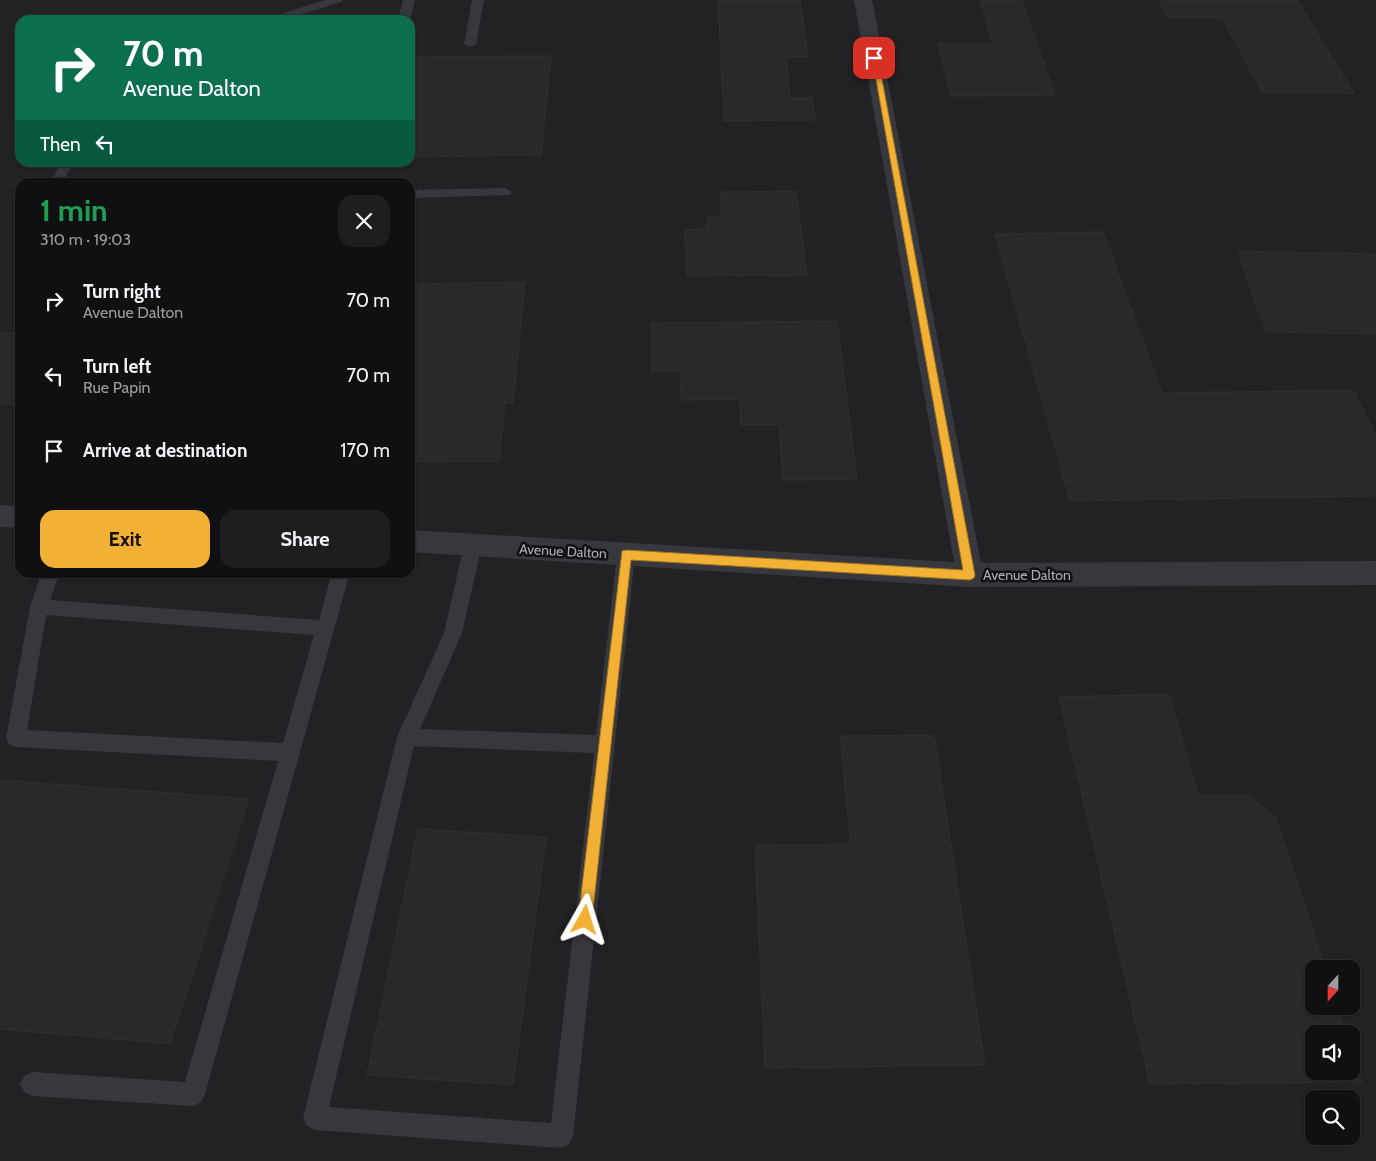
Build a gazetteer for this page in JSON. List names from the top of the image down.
{
  "streets": {
    "street": ["Avenue Dalton"]
  },
  "north": "bottom",
  "page": {
    "turn": ["70 m", "Avenue Dalton"],
    "then": "Then",
    "heading": ["1 min", "310 m · 19:03"],
    "list": [
      {
        "name": "Turn right",
        "note": "Avenue Dalton",
        "value": "70 m"
      },
      {
        "name": "Turn left",
        "note": "Rue Papin",
        "value": "70 m"
      },
      {
        "name": "Arrive at destination",
        "value": "170 m"
      }
    ],
    "buttons": ["Exit", "Share"]
  }
}
